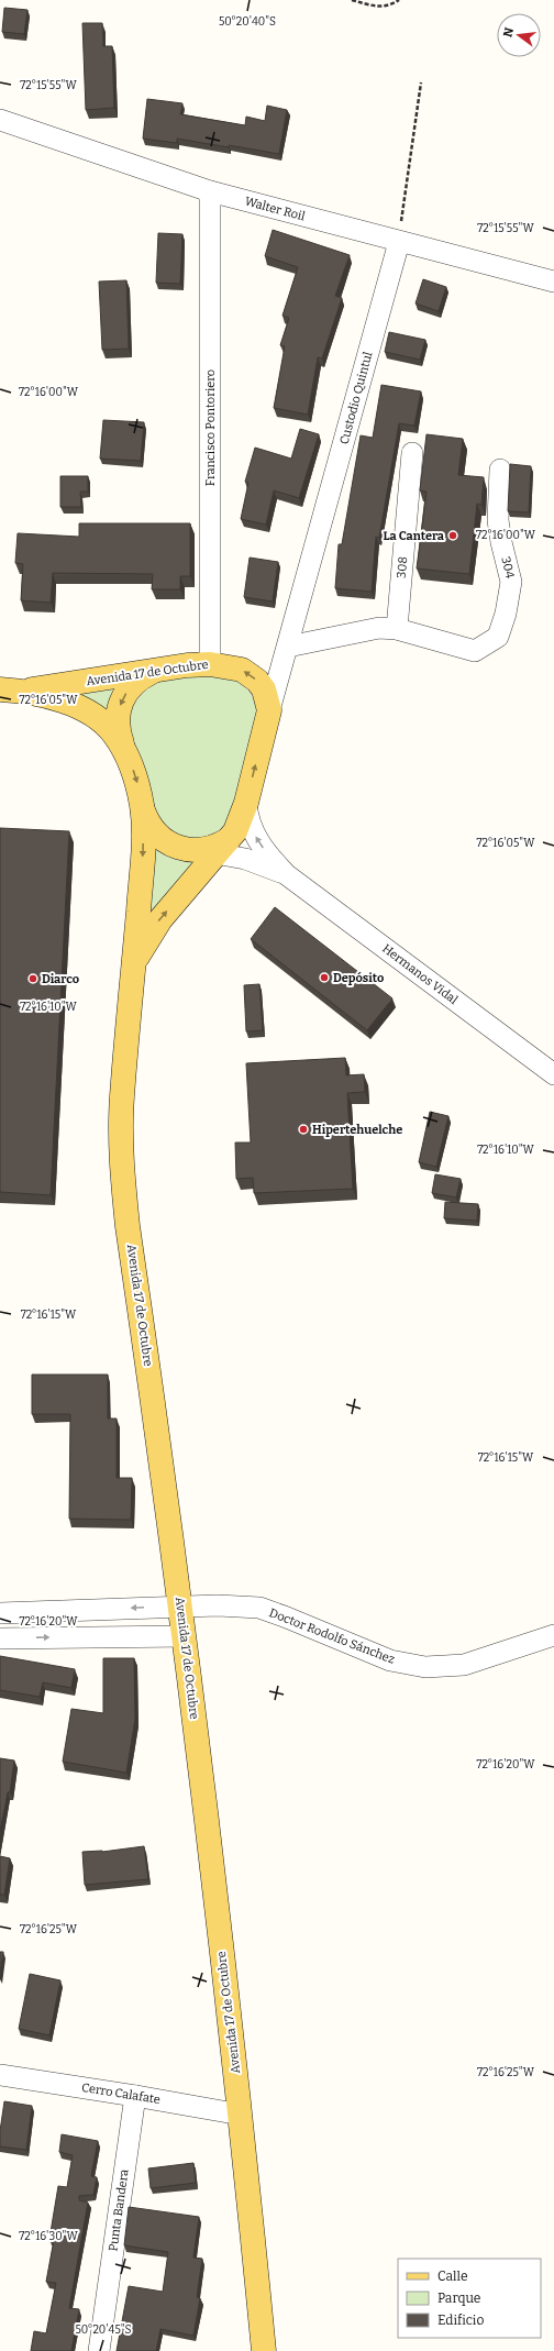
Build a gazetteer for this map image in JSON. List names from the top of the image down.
{
  "streets": {
    "main road": ["Avenida 17 de Octubre"],
    "street": [
      "Walter Roil",
      "Custodio Quintul",
      "Francisco Pontoriero",
      "308",
      "304",
      "Hermanos Vidal",
      "Doctor Rodolfo Sánchez",
      "Cerro Calafate",
      "Punta Bandera"
    ]
  },
  "crossings": [
    ["Walter Roil", "Custodio Quintul"],
    ["Walter Roil", "Francisco Pontoriero"],
    ["Custodio Quintul", "Avenida 17 de Octubre"],
    ["Francisco Pontoriero", "Avenida 17 de Octubre"],
    ["308", "304"],
    ["Avenida 17 de Octubre", "Hermanos Vidal"],
    ["Avenida 17 de Octubre", "Doctor Rodolfo Sánchez"],
    ["Avenida 17 de Octubre", "Cerro Calafate"],
    ["Cerro Calafate", "Punta Bandera"]
  ],
  "places": [
    "La Cantera",
    "Depósito",
    "Diarco",
    "Hipertehuelche"
  ],
  "legend": ["Calle", "Parque", "Edificio"],
  "north": "left",
  "coordinates": [
    "50°20'40\"S",
    "72°15'55\"W",
    "72°16'00\"W",
    "72°16'05\"W",
    "72°16'10\"W",
    "72°16'15\"W",
    "72°16'20\"W",
    "72°16'25\"W",
    "72°16'30\"W",
    "50°20'45\"S"
  ]
}
